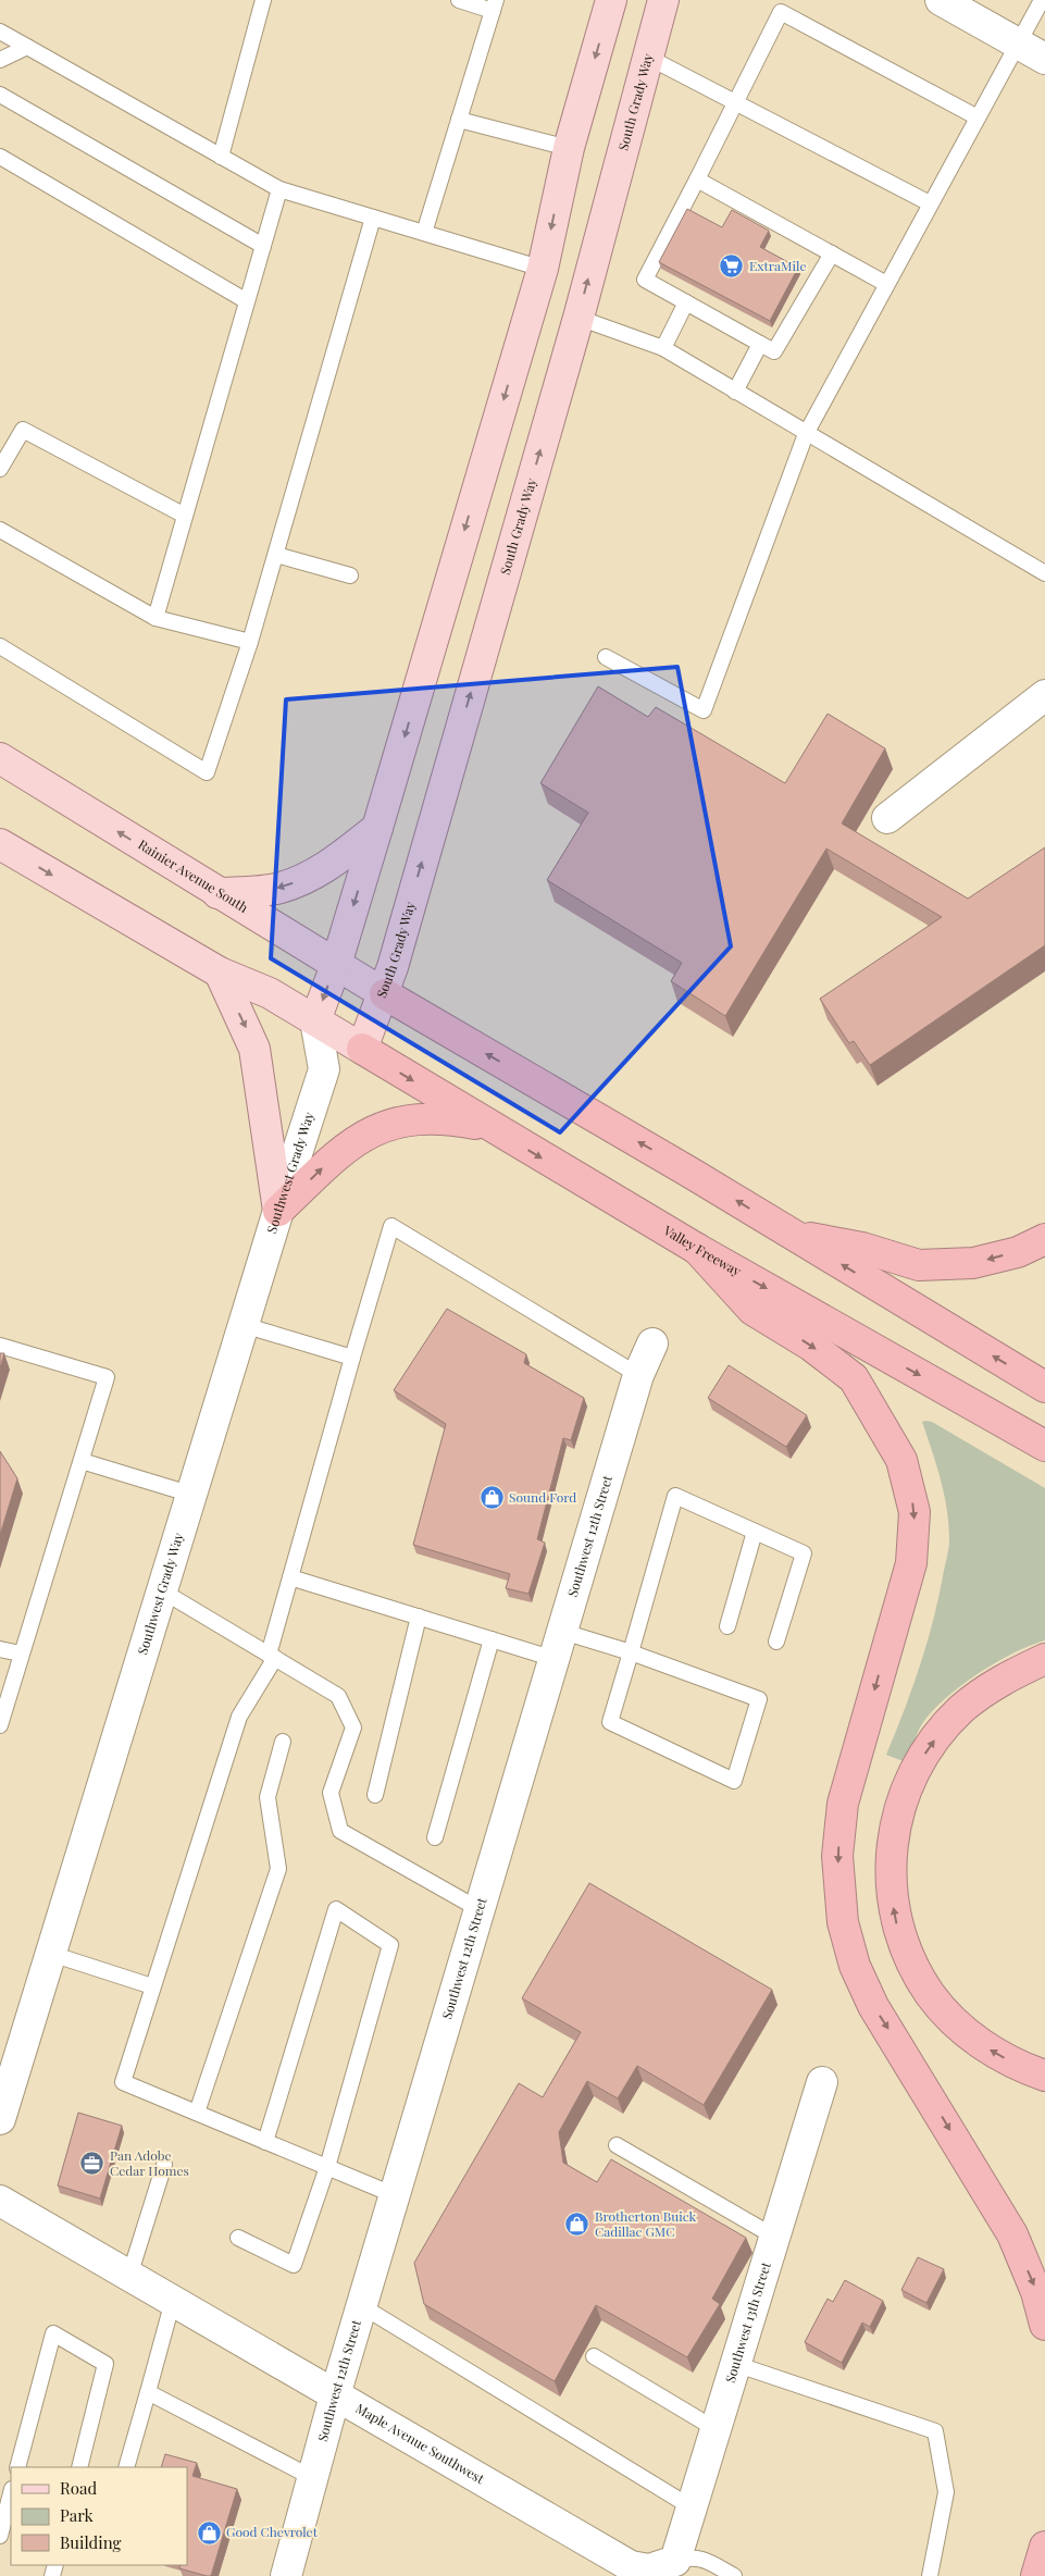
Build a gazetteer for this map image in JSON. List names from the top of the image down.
{
  "streets": {
    "highway": ["Valley Freeway"],
    "main road": ["South Grady Way", "Rainier Avenue South"],
    "street": [
      "Southwest Grady Way",
      "Southwest 12th Street",
      "Southwest 13th Street",
      "Maple Avenue Southwest"
    ]
  },
  "crossings": [
    ["South Grady Way", "Rainier Avenue South"],
    ["South Grady Way", "Valley Freeway"],
    ["Southwest 12th Street", "Maple Avenue Southwest"],
    ["Southwest 13th Street", "Maple Avenue Southwest"]
  ],
  "places": {
    "supermarket": ["ExtraMile"],
    "shop": ["Sound Ford", "Brotherton Buick Cadillac GMC", "Good Chevrolet"],
    "office": ["Pan Adobe Cedar Homes"]
  },
  "legend": ["Road", "Park", "Building"]
}
